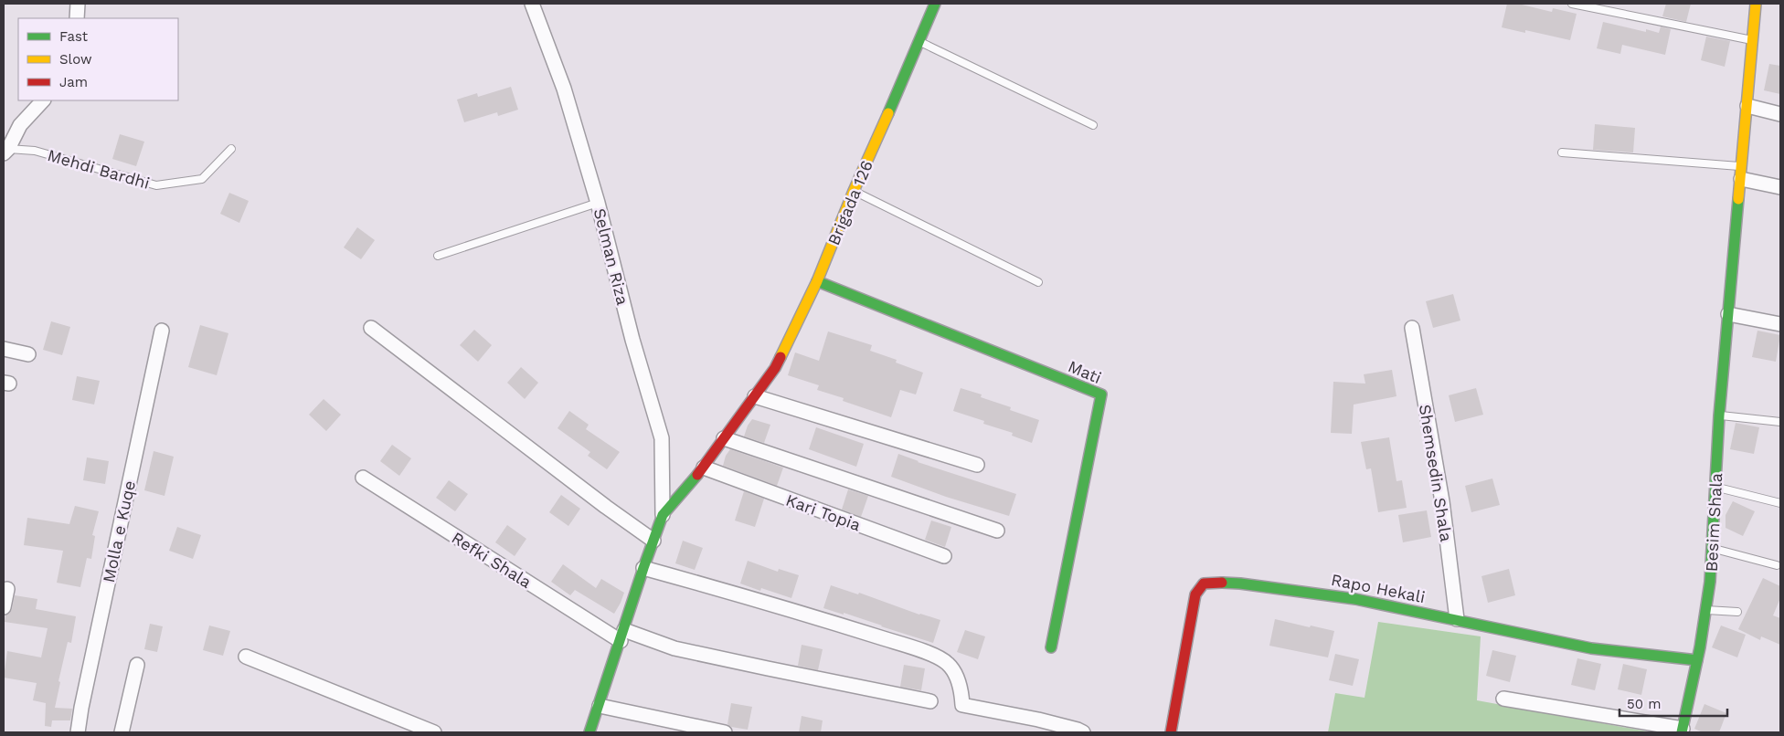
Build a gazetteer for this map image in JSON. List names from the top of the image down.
{
  "streets": {
    "street": [
      "Mehdi Bardhi",
      "Brigada 126",
      "Selman Riza",
      "Mati",
      "Shemsedin Shala",
      "Kari Topia",
      "Besim Shala",
      "Molla e Kuqe",
      "Refki Shala",
      "Rapo Hekali"
    ]
  },
  "crossings": [
    ["Brigada 126", "Selman Riza"],
    ["Brigada 126", "Mati"],
    ["Brigada 126", "Kari Topia"],
    ["Shemsedin Shala", "Rapo Hekali"],
    ["Besim Shala", "Rapo Hekali"]
  ],
  "legend": ["Fast", "Slow", "Jam"],
  "scale_bar": "50 m"
}
